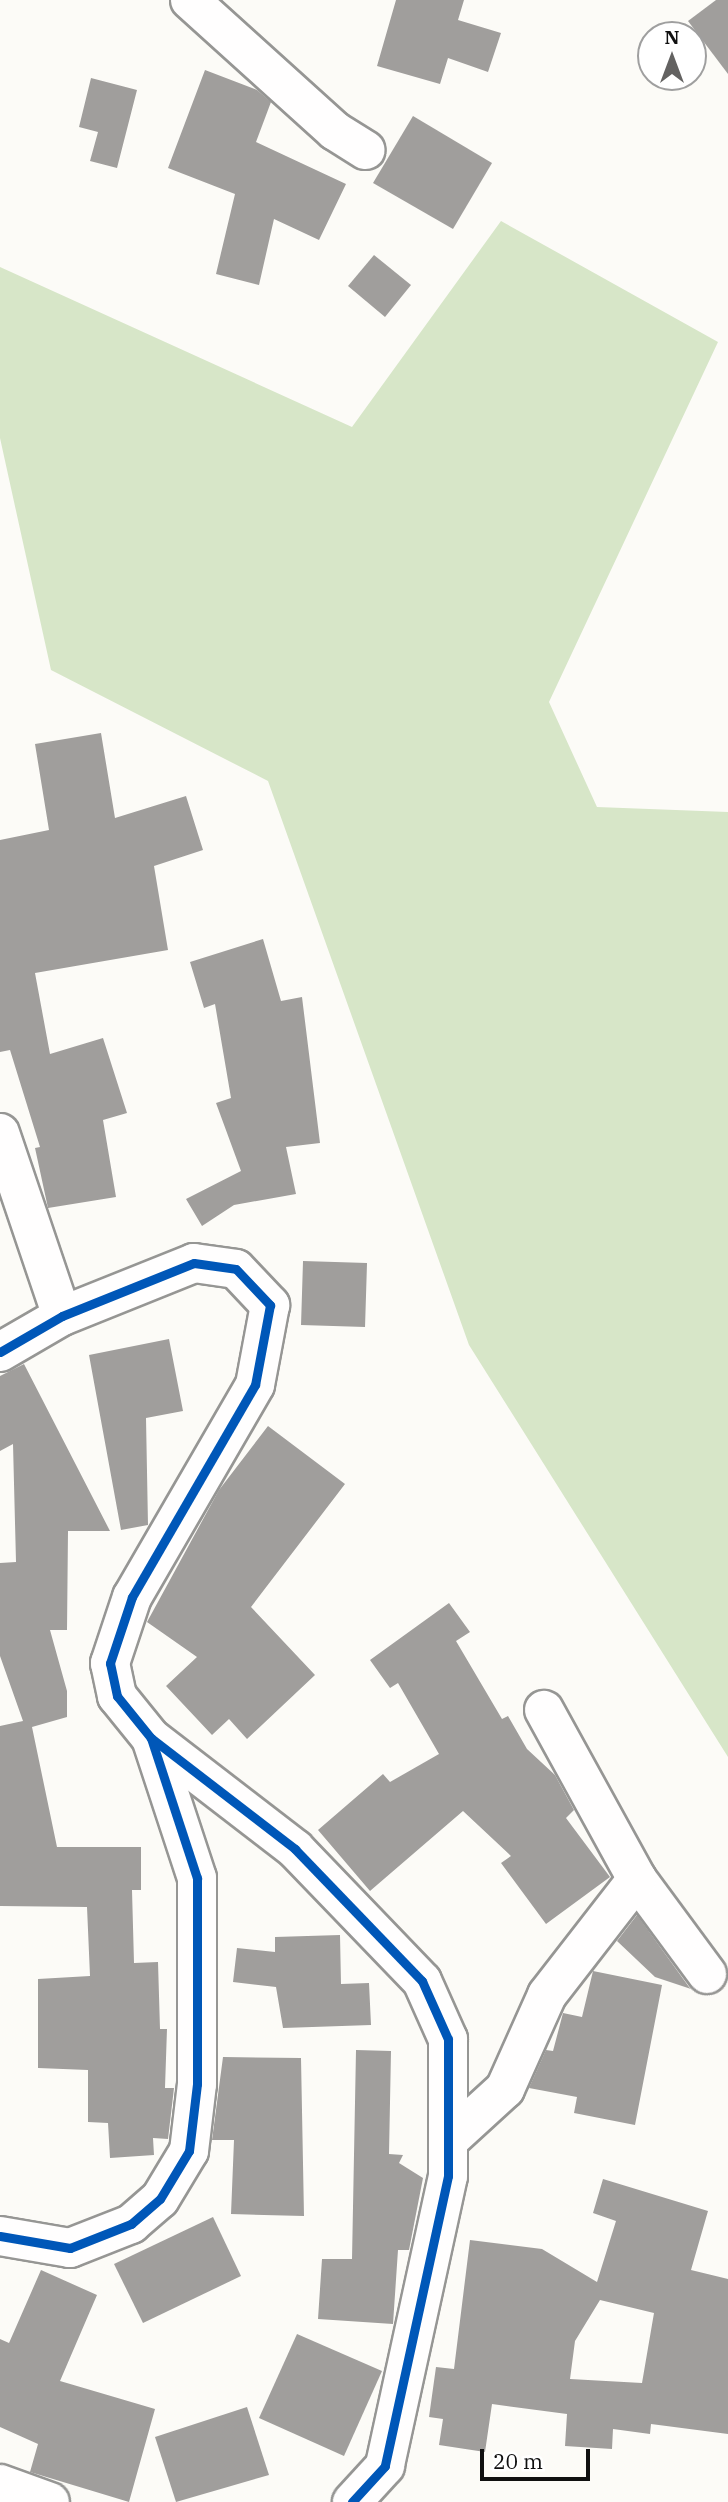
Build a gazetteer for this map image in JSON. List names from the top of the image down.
{
  "scale_bar": "20 m",
  "north": "top"
}
